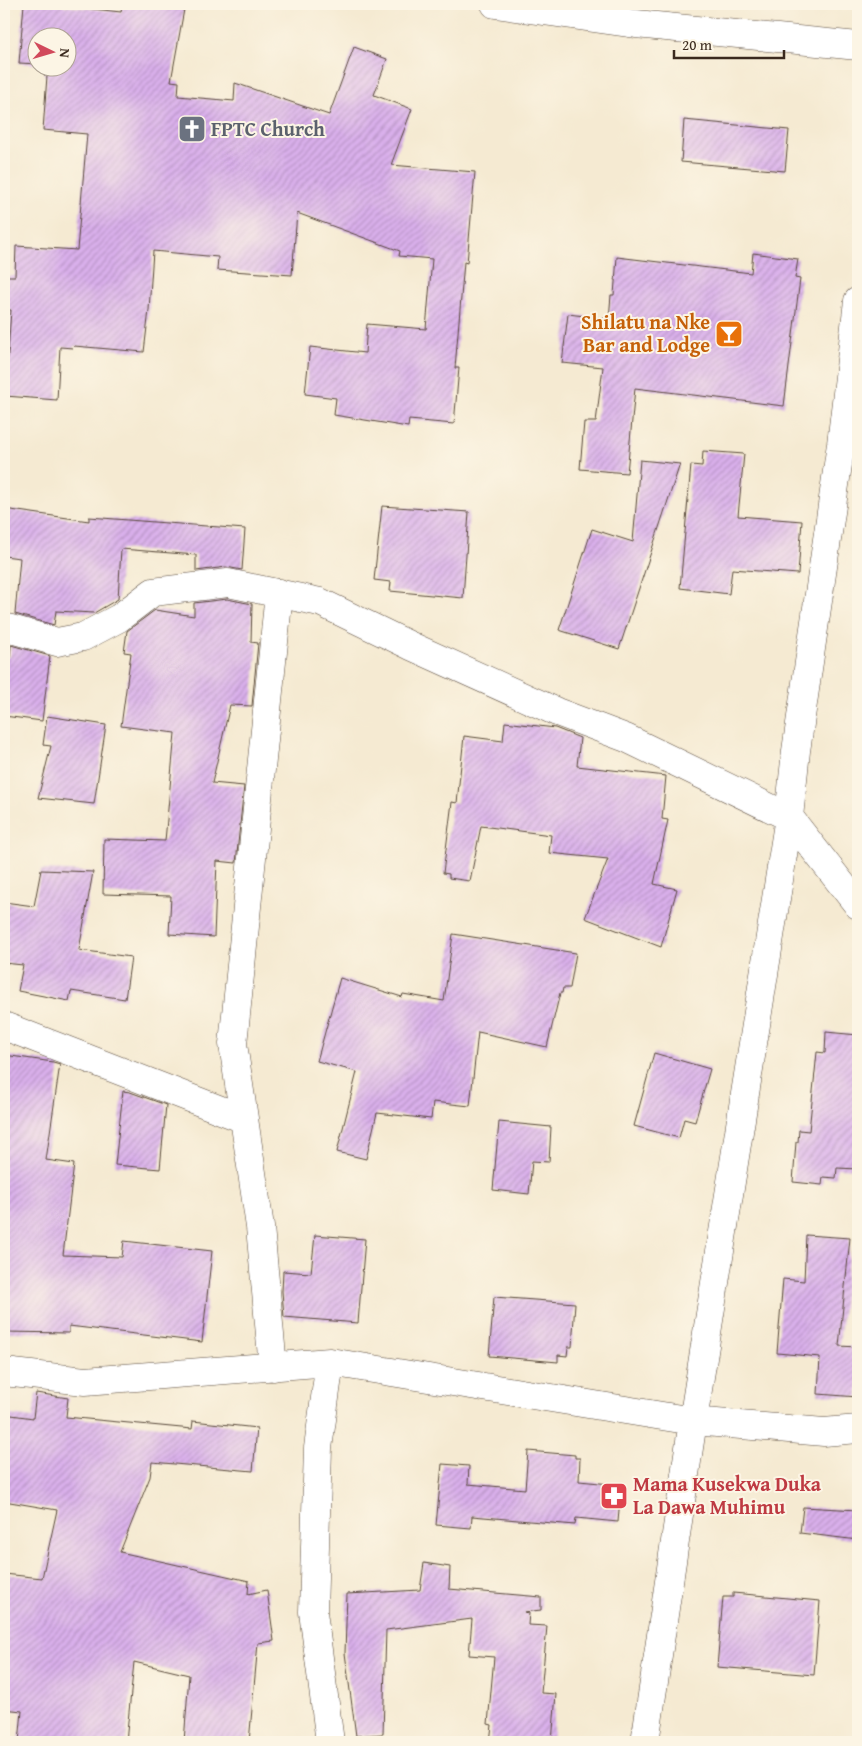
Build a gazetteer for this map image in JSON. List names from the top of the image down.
{
  "places": {
    "church": ["FPTC Church"],
    "bar": ["Shilatu na Nke Bar and Lodge"],
    "pharmacy": ["Mama Kusekwa Duka La Dawa Muhimu"]
  },
  "scale_bar": "20 m",
  "north": "right"
}
